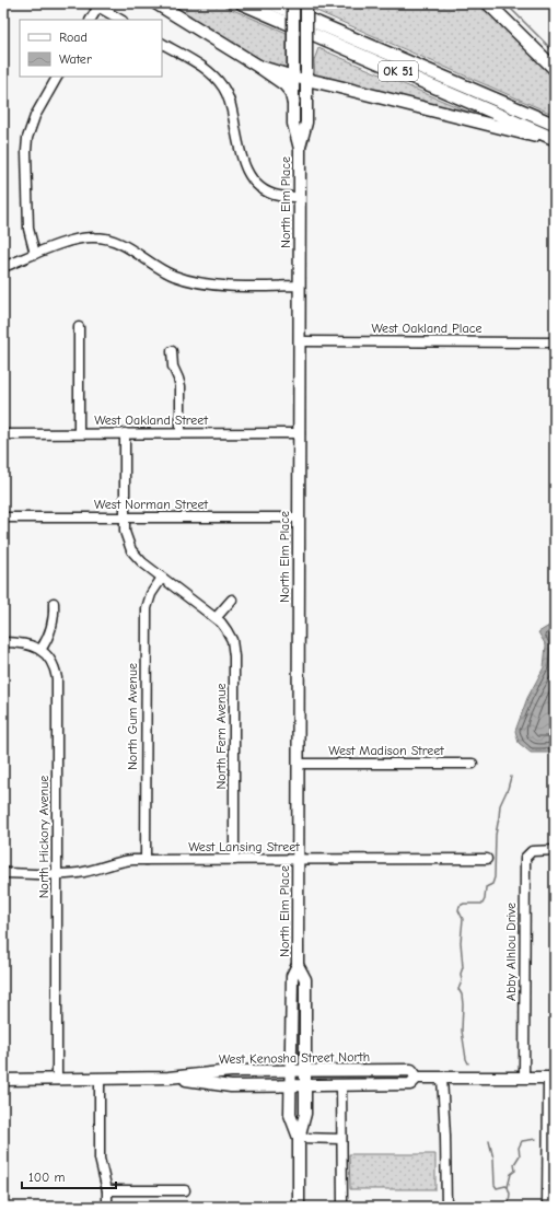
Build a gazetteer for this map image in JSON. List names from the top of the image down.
{
  "streets": {
    "highway": ["OK 51"],
    "main road": ["North Elm Place", "West Kenosha Street North"],
    "street": [
      "West Oakland Place",
      "West Oakland Street",
      "West Norman Street",
      "North Gum Avenue",
      "North Fern Avenue",
      "West Madison Street",
      "North Hickory Avenue",
      "West Lansing Street",
      "Abby Alhlou Drive"
    ]
  },
  "crossings": [
    ["North Elm Place", "West Oakland Place"],
    ["North Elm Place", "West Oakland Street"],
    ["North Elm Place", "West Norman Street"],
    ["North Elm Place", "West Madison Street"],
    ["North Elm Place", "West Lansing Street"],
    ["North Elm Place", "West Kenosha Street North"],
    ["West Oakland Street", "North Fern Avenue"],
    ["West Norman Street", "North Fern Avenue"],
    ["North Gum Avenue", "North Fern Avenue"],
    ["North Gum Avenue", "West Lansing Street"],
    ["North Fern Avenue", "West Lansing Street"],
    ["North Hickory Avenue", "West Lansing Street"],
    ["North Hickory Avenue", "West Kenosha Street North"],
    ["Abby Alhlou Drive", "West Kenosha Street North"]
  ],
  "legend": ["Road", "Water"],
  "scale_bar": "100 m"
}
